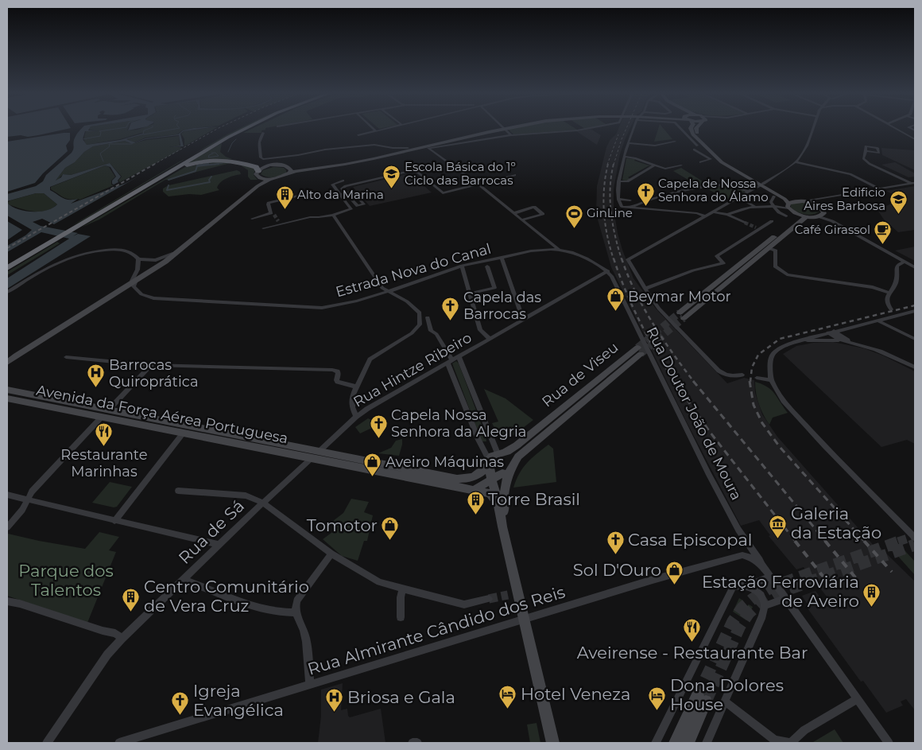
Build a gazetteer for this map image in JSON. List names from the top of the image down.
{
  "streets": {
    "street": [
      "Estrada Nova do Canal",
      "Rua Hintze Ribeiro",
      "Rua de Viseu",
      "Rua Doutor João de Moura",
      "Avenida da Força Aérea Portuguesa",
      "Rua de Sá",
      "Rua Almirante Cândido dos Reis"
    ]
  },
  "crossings": [
    ["Estrada Nova do Canal", "Rua Hintze Ribeiro"],
    ["Estrada Nova do Canal", "Rua Doutor João de Moura"],
    ["Rua Hintze Ribeiro", "Rua Doutor João de Moura"],
    ["Rua Hintze Ribeiro", "Avenida da Força Aérea Portuguesa"],
    ["Rua de Viseu", "Rua Almirante Cândido dos Reis"],
    ["Rua Doutor João de Moura", "Rua Almirante Cândido dos Reis"],
    ["Avenida da Força Aérea Portuguesa", "Rua de Sá"]
  ],
  "parks": ["Parque dos Talentos"],
  "places": {
    "school or university": ["Escola Básica do 1º Ciclo das Barrocas", "Edificio Aires Barbosa"],
    "church": [
      "Capela de Nossa Senhora do Álamo",
      "Capela das Barrocas",
      "Capela Nossa Senhora da Alegria",
      "Casa Episcopal",
      "Igreja Evangélica"
    ],
    "building": [
      "Alto da Marina",
      "Torre Brasil",
      "Estação Ferroviária de Aveiro",
      "Centro Comunitário de Vera Cruz"
    ],
    "sports": ["GinLine"],
    "cafe": ["Café Girassol"],
    "shop": [
      "Beymar Motor",
      "Aveiro Máquinas",
      "Tomotor",
      "Sol D'Ouro"
    ],
    "hospital": ["Barrocas Quiroprática", "Briosa e Gala"],
    "restaurant": ["Restaurante Marinhas", "Aveirense - Restaurante Bar"],
    "museum": ["Galeria da Estação"],
    "hotel": ["Hotel Veneza", "Dona Dolores House"]
  }
}
